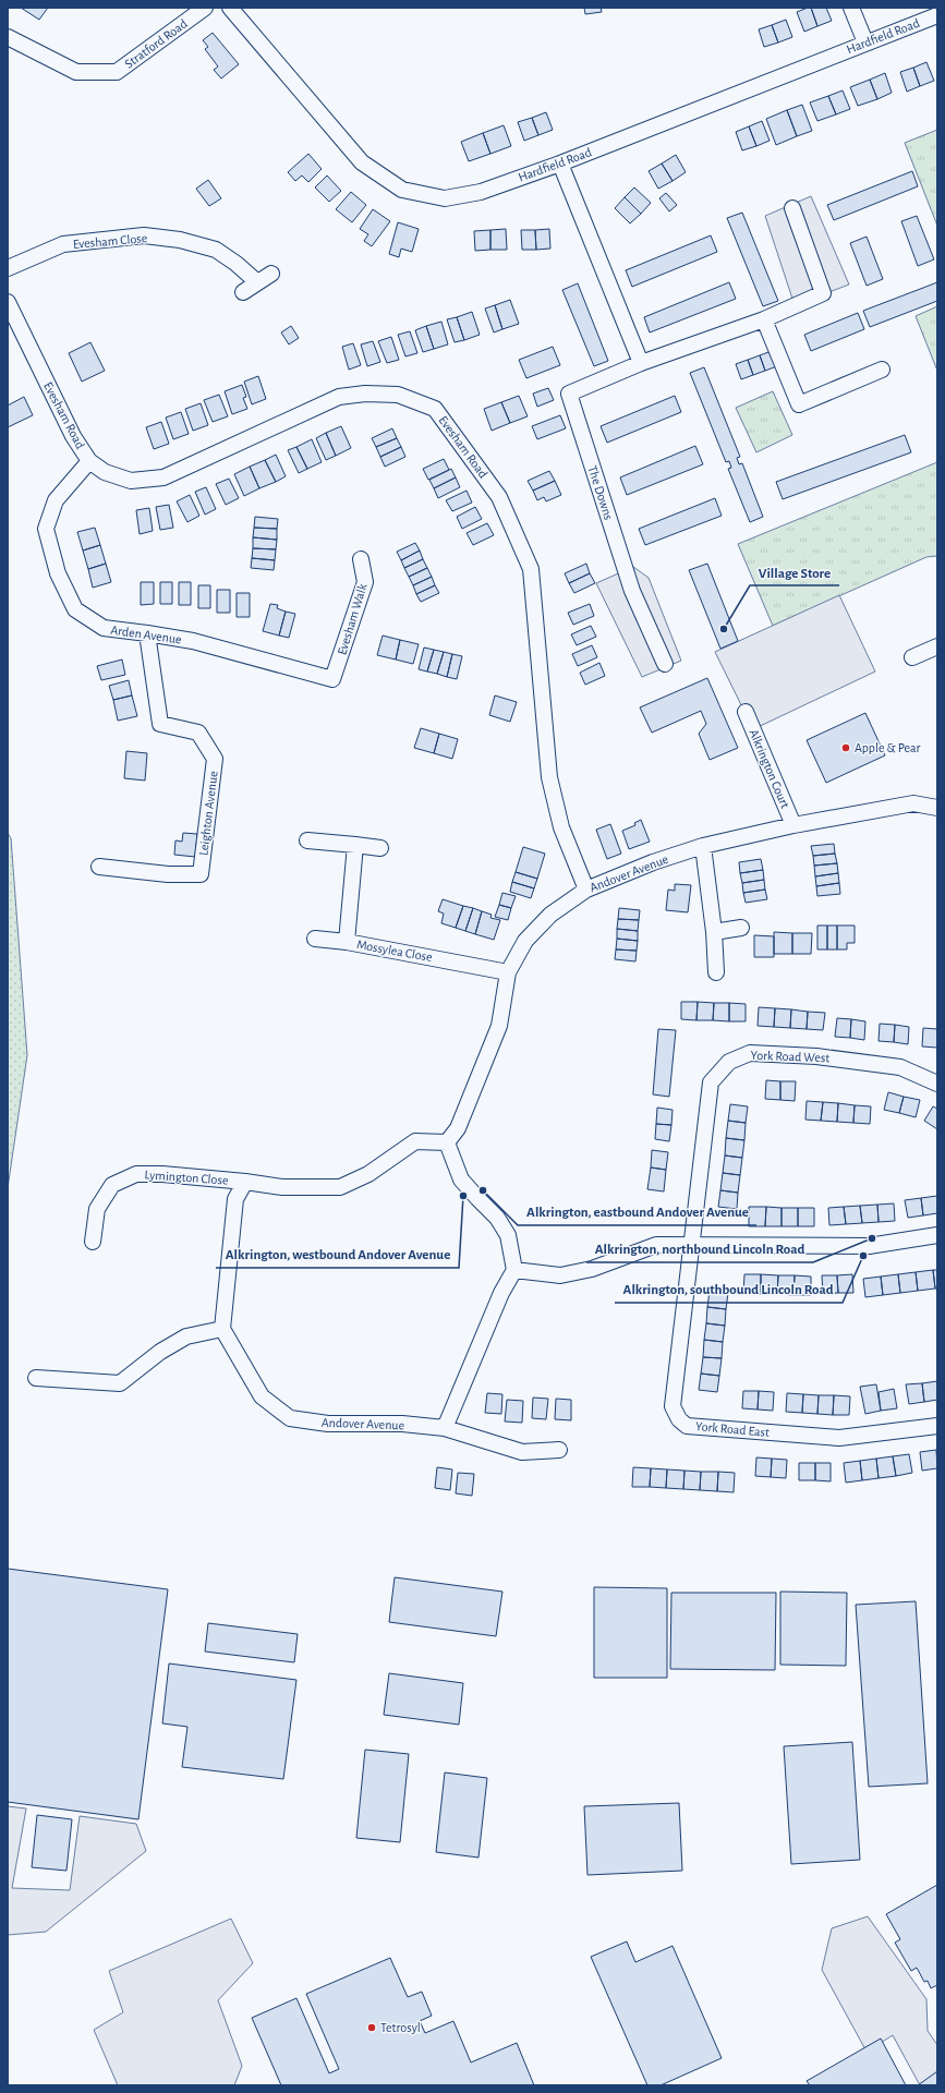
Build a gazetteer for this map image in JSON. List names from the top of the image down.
{
  "streets": {
    "street": [
      "Hardfield Road",
      "Stratford Road",
      "Evesham Close",
      "Evesham Road",
      "The Downs",
      "Evesham Walk",
      "Arden Avenue",
      "Alkrington Court",
      "Leighton Avenue",
      "Andover Avenue",
      "Mossylea Close",
      "York Road West",
      "Lymington Close",
      "York Road East"
    ]
  },
  "crossings": [
    ["Evesham Road", "Arden Avenue"],
    ["Evesham Road", "Andover Avenue"],
    ["Evesham Walk", "Arden Avenue"],
    ["Arden Avenue", "Leighton Avenue"],
    ["Alkrington Court", "Andover Avenue"],
    ["Andover Avenue", "Mossylea Close"],
    ["York Road West", "York Road East"]
  ],
  "places": [
    "Village Store",
    "Apple & Pear",
    "Alkrington, eastbound Andover Avenue",
    "Alkrington, westbound Andover Avenue",
    "Alkrington, northbound Lincoln Road",
    "Alkrington, southbound Lincoln Road",
    "Tetrosyl"
  ]
}
